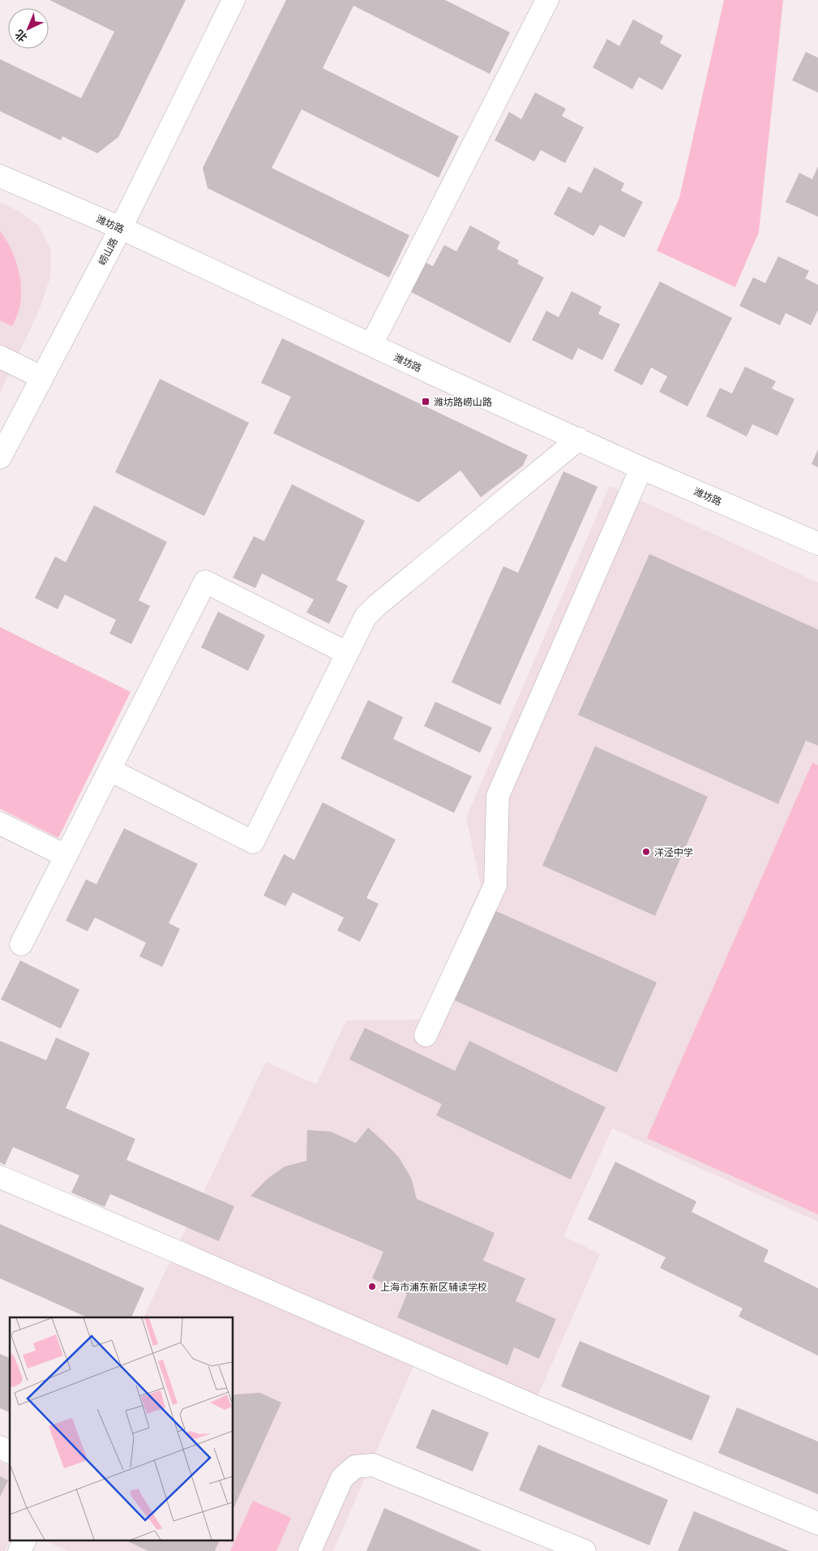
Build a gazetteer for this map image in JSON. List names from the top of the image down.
{
  "streets": {
    "street": ["潍坊路", "崂山路"]
  },
  "crossings": [
    ["潍坊路", "崂山路"]
  ],
  "places": {
    "transit": ["潍坊路崂山路"],
    "other": ["洋泾中学", "上海市浦东新区辅读学校"]
  },
  "north": "bottom left"
}
